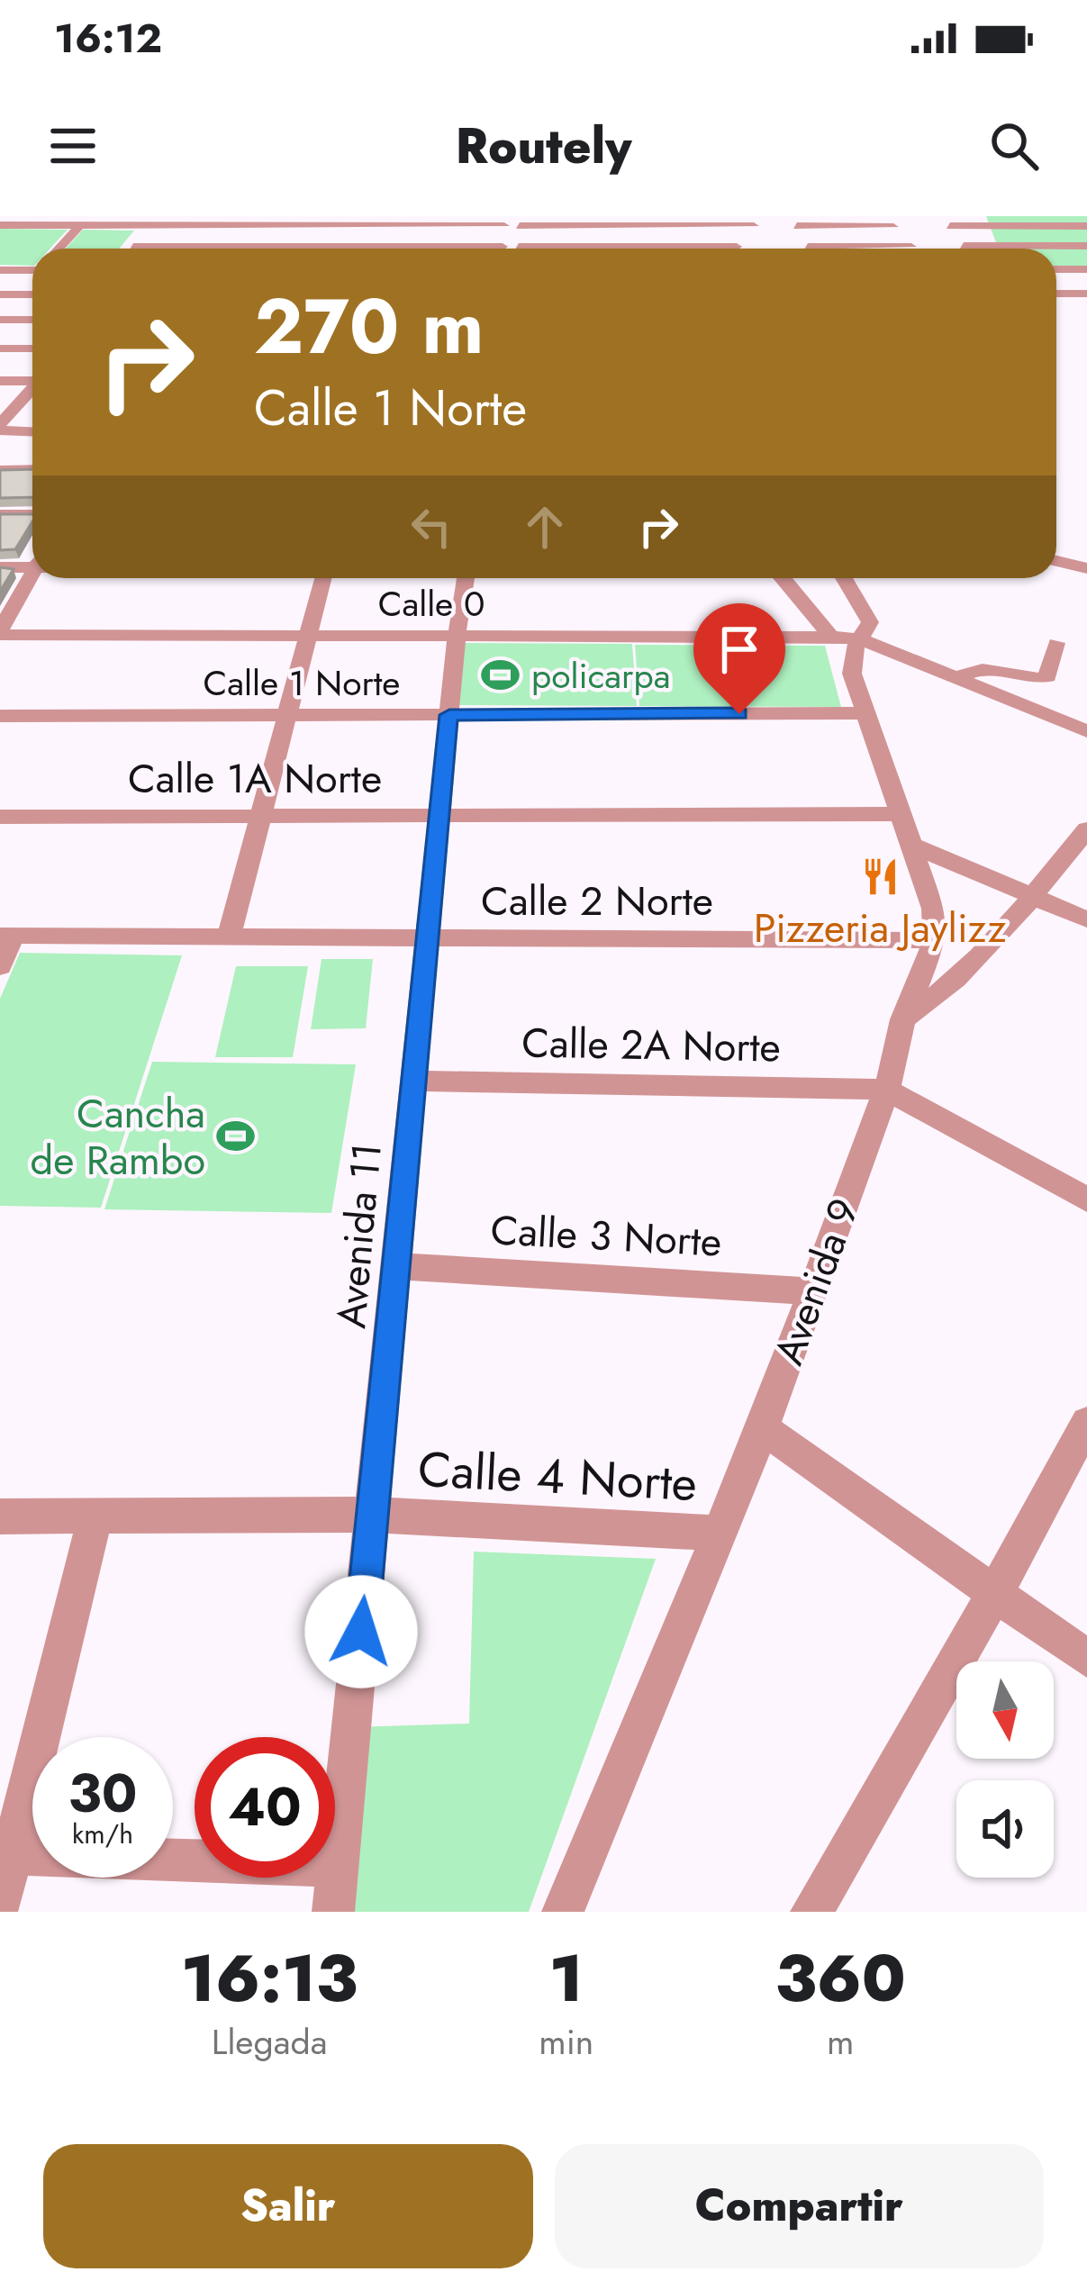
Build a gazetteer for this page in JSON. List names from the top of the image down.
{
  "streets": {
    "street": [
      "Calle 0",
      "Calle 1 Norte",
      "Calle 1A Norte",
      "Calle 2 Norte",
      "Calle 2A Norte",
      "Avenida 11",
      "Calle 3 Norte",
      "Avenida 9",
      "Calle 4 Norte"
    ]
  },
  "crossings": [
    ["Calle 0", "Avenida 11"],
    ["Calle 1 Norte", "Avenida 11"],
    ["Calle 1A Norte", "Avenida 11"],
    ["Calle 2 Norte", "Avenida 11"],
    ["Calle 2 Norte", "Avenida 9"],
    ["Calle 2A Norte", "Avenida 11"],
    ["Calle 2A Norte", "Avenida 9"],
    ["Avenida 11", "Calle 3 Norte"],
    ["Avenida 11", "Calle 4 Norte"],
    ["Calle 3 Norte", "Avenida 9"],
    ["Avenida 9", "Calle 4 Norte"]
  ],
  "places": {
    "sports": ["policarpa", "Cancha de Rambo"],
    "restaurant": ["Pizzeria Jaylizz"]
  },
  "north": "bottom",
  "page": {
    "status": "16:12",
    "header": "Routely",
    "turn": ["270 m", "Calle 1 Norte"],
    "speed": "30 km/h",
    "limit": "40",
    "eta": [
      "16:13",
      "Llegada",
      "1",
      "min",
      "360",
      "m"
    ],
    "buttons": ["Salir", "Compartir"]
  }
}
